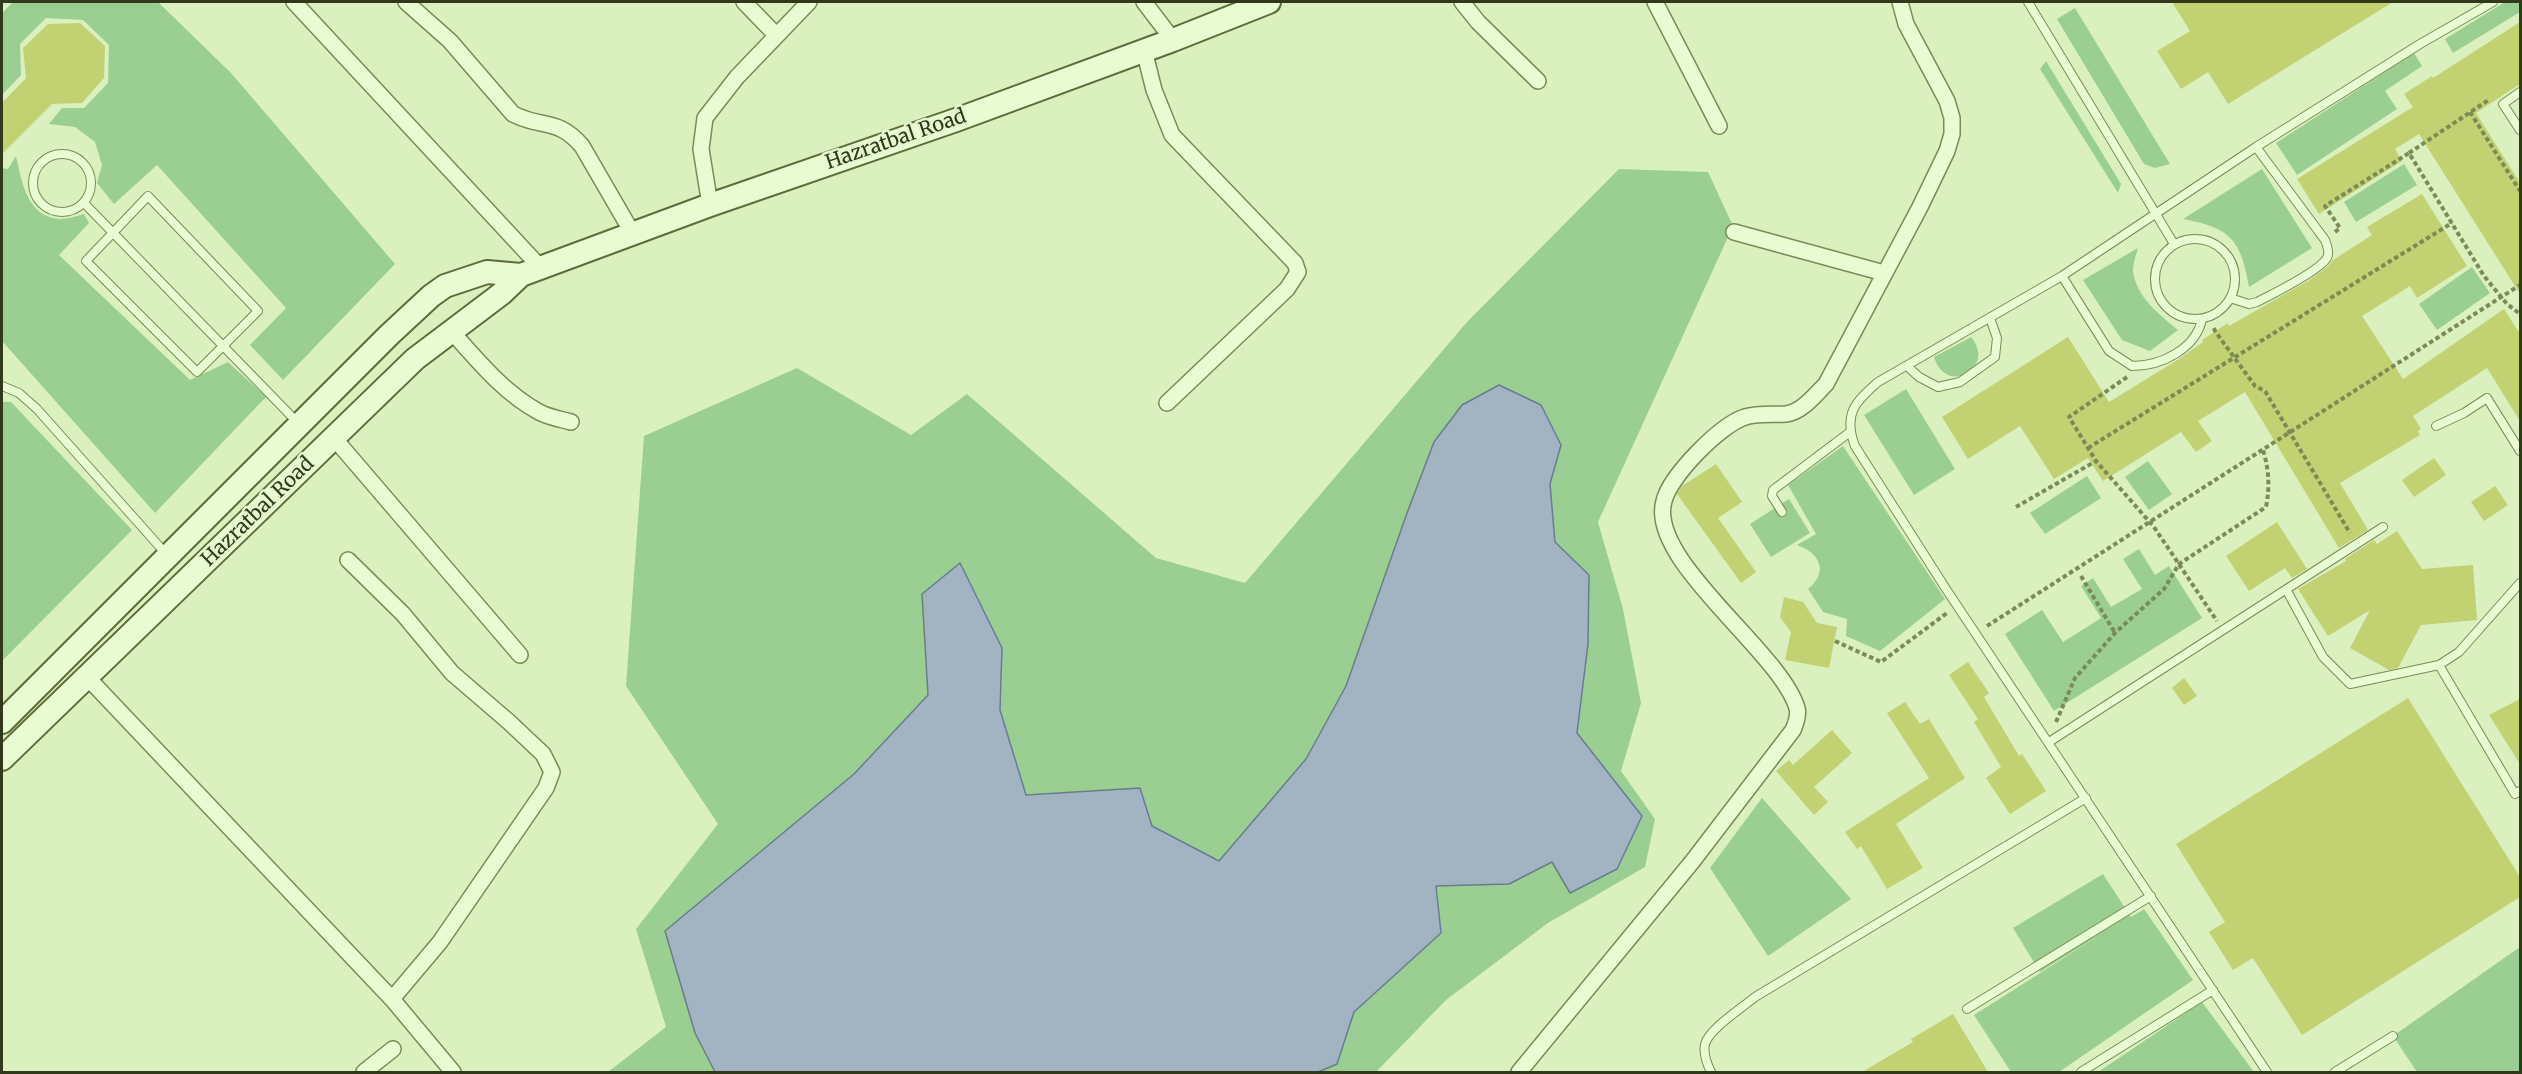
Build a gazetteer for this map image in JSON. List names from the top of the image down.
{
  "streets": {
    "main road": ["Hazratbal Road"]
  }
}
